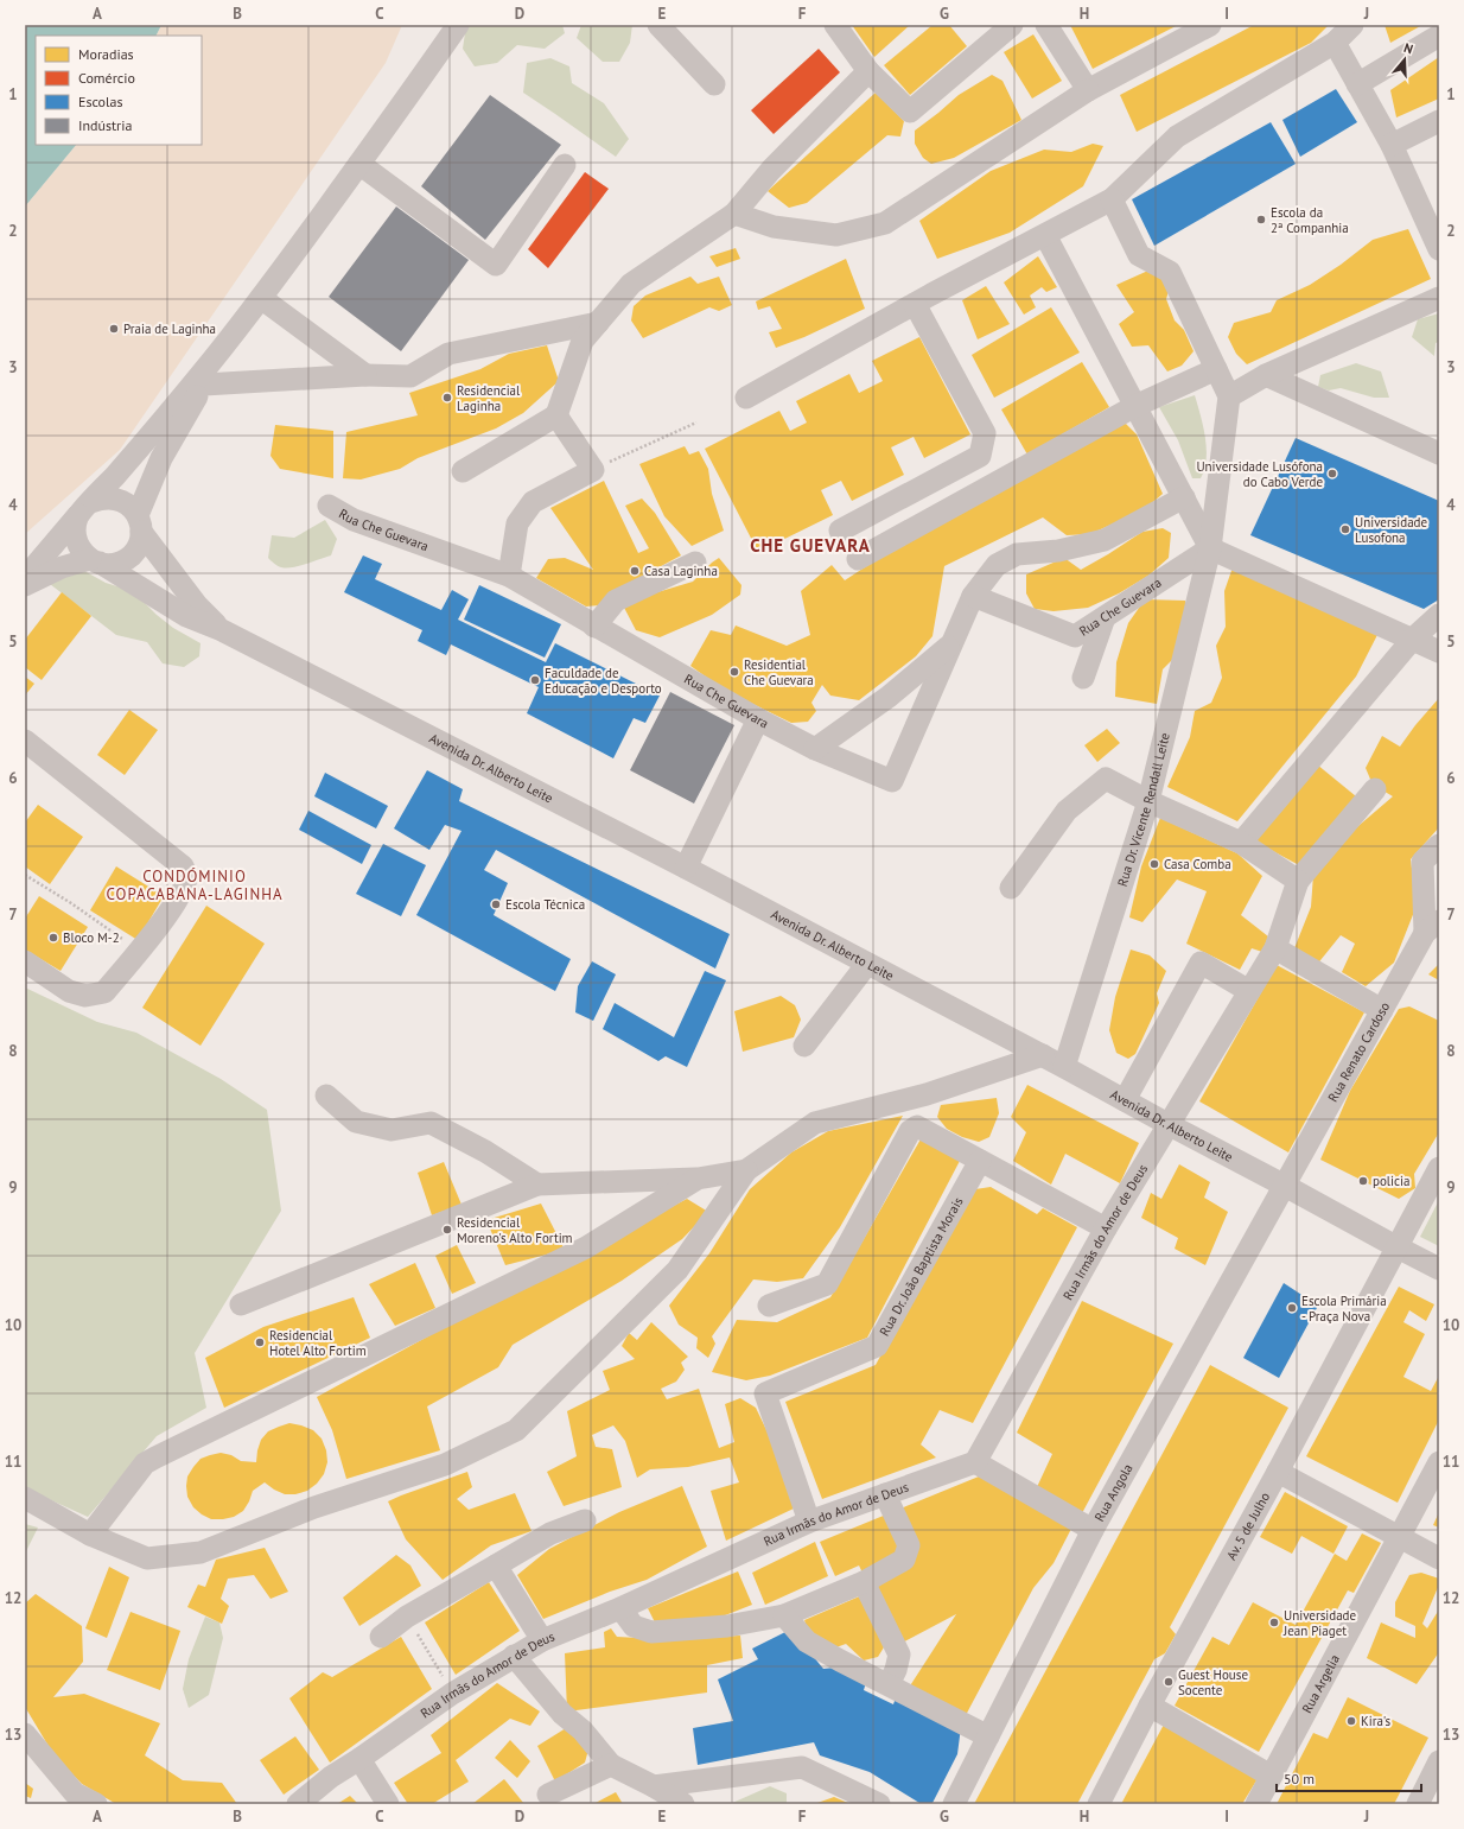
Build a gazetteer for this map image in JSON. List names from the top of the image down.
{
  "streets": {
    "street": [
      "Rua Che Guevara",
      "Avenida Dr. Alberto Leite",
      "Rua Dr. Vicente Rendall Leite",
      "Rua Renato Cardoso",
      "Rua Irmãs do Amor de Deus",
      "Rua Dr. João Baptista Morais",
      "Rua Angola",
      "Av. 5 de Julho",
      "Rua Argelia"
    ]
  },
  "crossings": [
    ["Rua Che Guevara", "Rua Dr. Vicente Rendall Leite"],
    ["Avenida Dr. Alberto Leite", "Rua Dr. Vicente Rendall Leite"],
    ["Avenida Dr. Alberto Leite", "Rua Renato Cardoso"],
    ["Avenida Dr. Alberto Leite", "Rua Irmãs do Amor de Deus"],
    ["Avenida Dr. Alberto Leite", "Rua Angola"],
    ["Avenida Dr. Alberto Leite", "Av. 5 de Julho"],
    ["Rua Renato Cardoso", "Rua Angola"],
    ["Rua Irmãs do Amor de Deus", "Rua Dr. João Baptista Morais"]
  ],
  "districts": ["CHE GUEVARA", "CONDÓMINIO COPACABANA-LAGINHA"],
  "places": [
    "Escola da 2ª Companhia",
    "Praia de Laginha",
    "Residencial Laginha",
    "Universidade Lusófona do Cabo Verde",
    "Universidade Lusofona",
    "Casa Laginha",
    "Residential Che Guevara",
    "Faculdade de Educação e Desporto",
    "Casa Comba",
    "Escola Técnica",
    "Bloco M-2",
    "policia",
    "Residencial Moreno's Alto Fortim",
    "Escola Primária - Praça Nova",
    "Residencial Hotel Alto Fortim",
    "Universidade Jean Piaget",
    "Guest House Socente",
    "Kira's"
  ],
  "legend": [
    "Moradias",
    "Comércio",
    "Escolas",
    "Indústria"
  ],
  "scale_bar": "50 m",
  "north": "top",
  "grid": {
    "columns": [
      "A",
      "B",
      "C",
      "D",
      "E",
      "F",
      "G",
      "H",
      "I",
      "J"
    ],
    "rows": [
      "1",
      "2",
      "3",
      "4",
      "5",
      "6",
      "7",
      "8",
      "9",
      "10",
      "11",
      "12",
      "13"
    ]
  }
}
